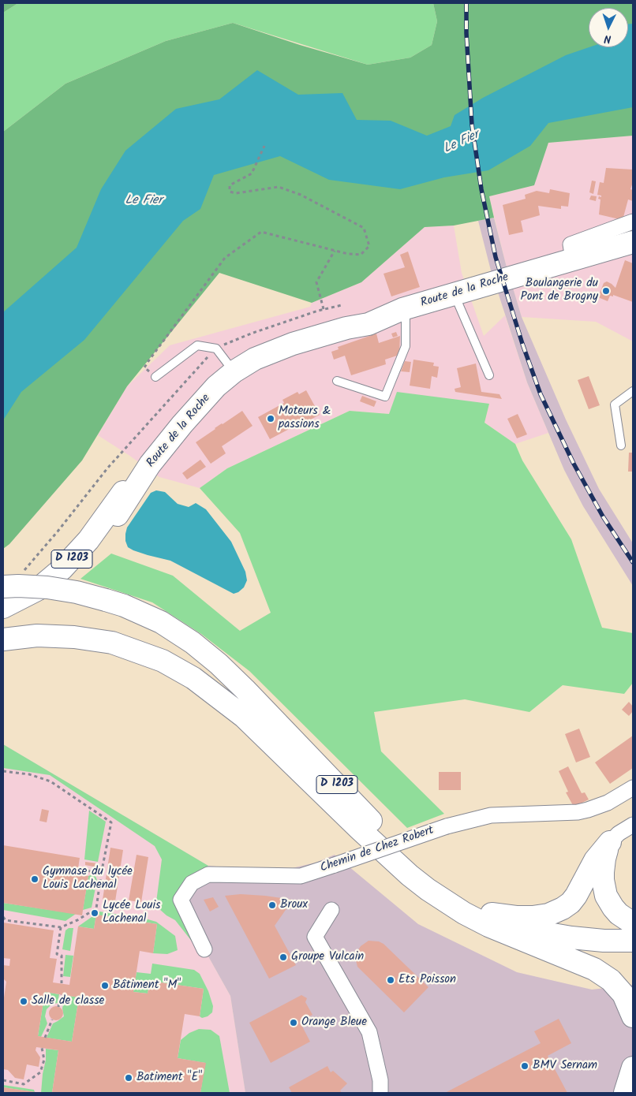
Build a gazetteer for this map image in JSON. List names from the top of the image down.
{
  "streets": {
    "main road": ["Route de la Roche", "D 1203"],
    "street": ["Chemin de Chez Robert"]
  },
  "crossings": [
    ["Route de la Roche", "D 1203"]
  ],
  "water": ["Le Fier"],
  "places": [
    "Boulangerie du Pont de Brogny",
    "Moteurs & passions",
    "Gymnase du lycée Louis Lachenal",
    "Broux",
    "Lycée Louis Lachenal",
    "Groupe Vulcain",
    "Ets Poisson",
    "Bâtiment \"M\"",
    "Salle de classe",
    "Orange Bleue",
    "BMV Sernam",
    "Batiment \"E\""
  ],
  "north": "bottom"
}
